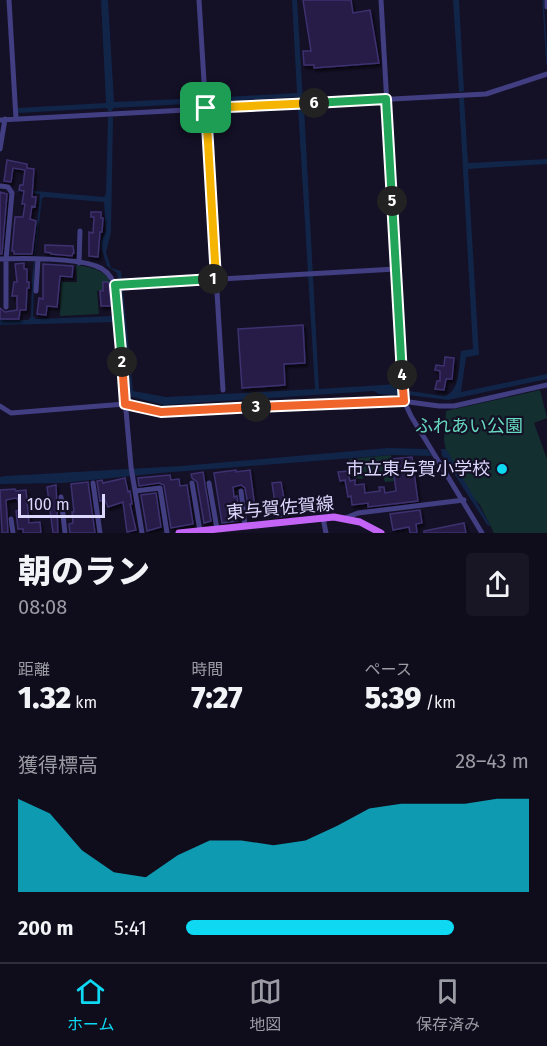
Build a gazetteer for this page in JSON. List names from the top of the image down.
{
  "streets": {
    "main road": ["東与賀佐賀線"]
  },
  "parks": ["ふれあい公園"],
  "places": ["市立東与賀小学校"],
  "scale_bar": "100 m",
  "page": {
    "pins": [
      "6",
      "5",
      "1",
      "2",
      "4",
      "3"
    ],
    "scale": "100 m",
    "heading": ["朝のラン", "08:08"],
    "stats": [
      ["距離", "1.32 km"],
      ["時間", "7:27"],
      ["ペース", "5:39 /km"]
    ],
    "chart": ["獲得標高", "28–43 m"],
    "list": [
      {
        "name": "200 m",
        "note": "5:41"
      }
    ],
    "tabs": ["ホーム", "地図", "保存済み"]
  }
}
